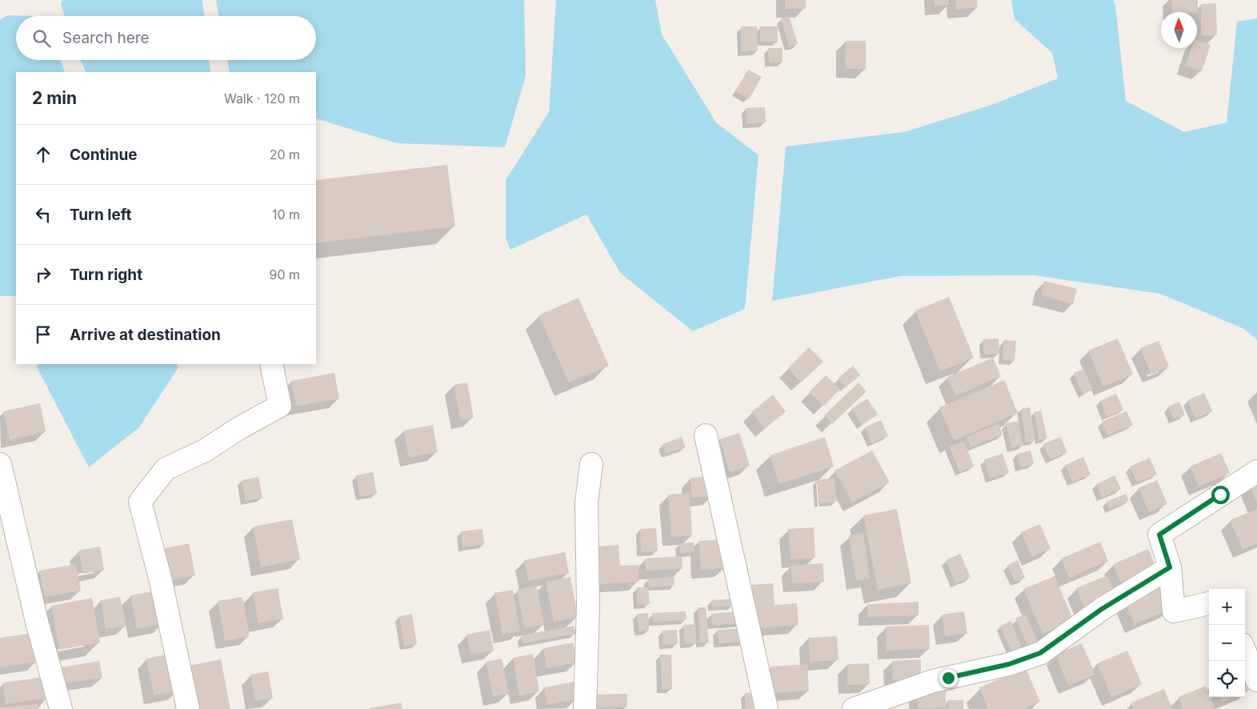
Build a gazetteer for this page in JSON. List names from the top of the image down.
{
  "north": "top",
  "page": {
    "search": "Search here",
    "heading": ["2 min", "Walk · 120 m"],
    "list": [
      ["Continue", "20 m"],
      ["Turn left", "10 m"],
      ["Turn right", "90 m"],
      "Arrive at destination"
    ],
    "map_buttons": ["+", "−"]
  }
}
